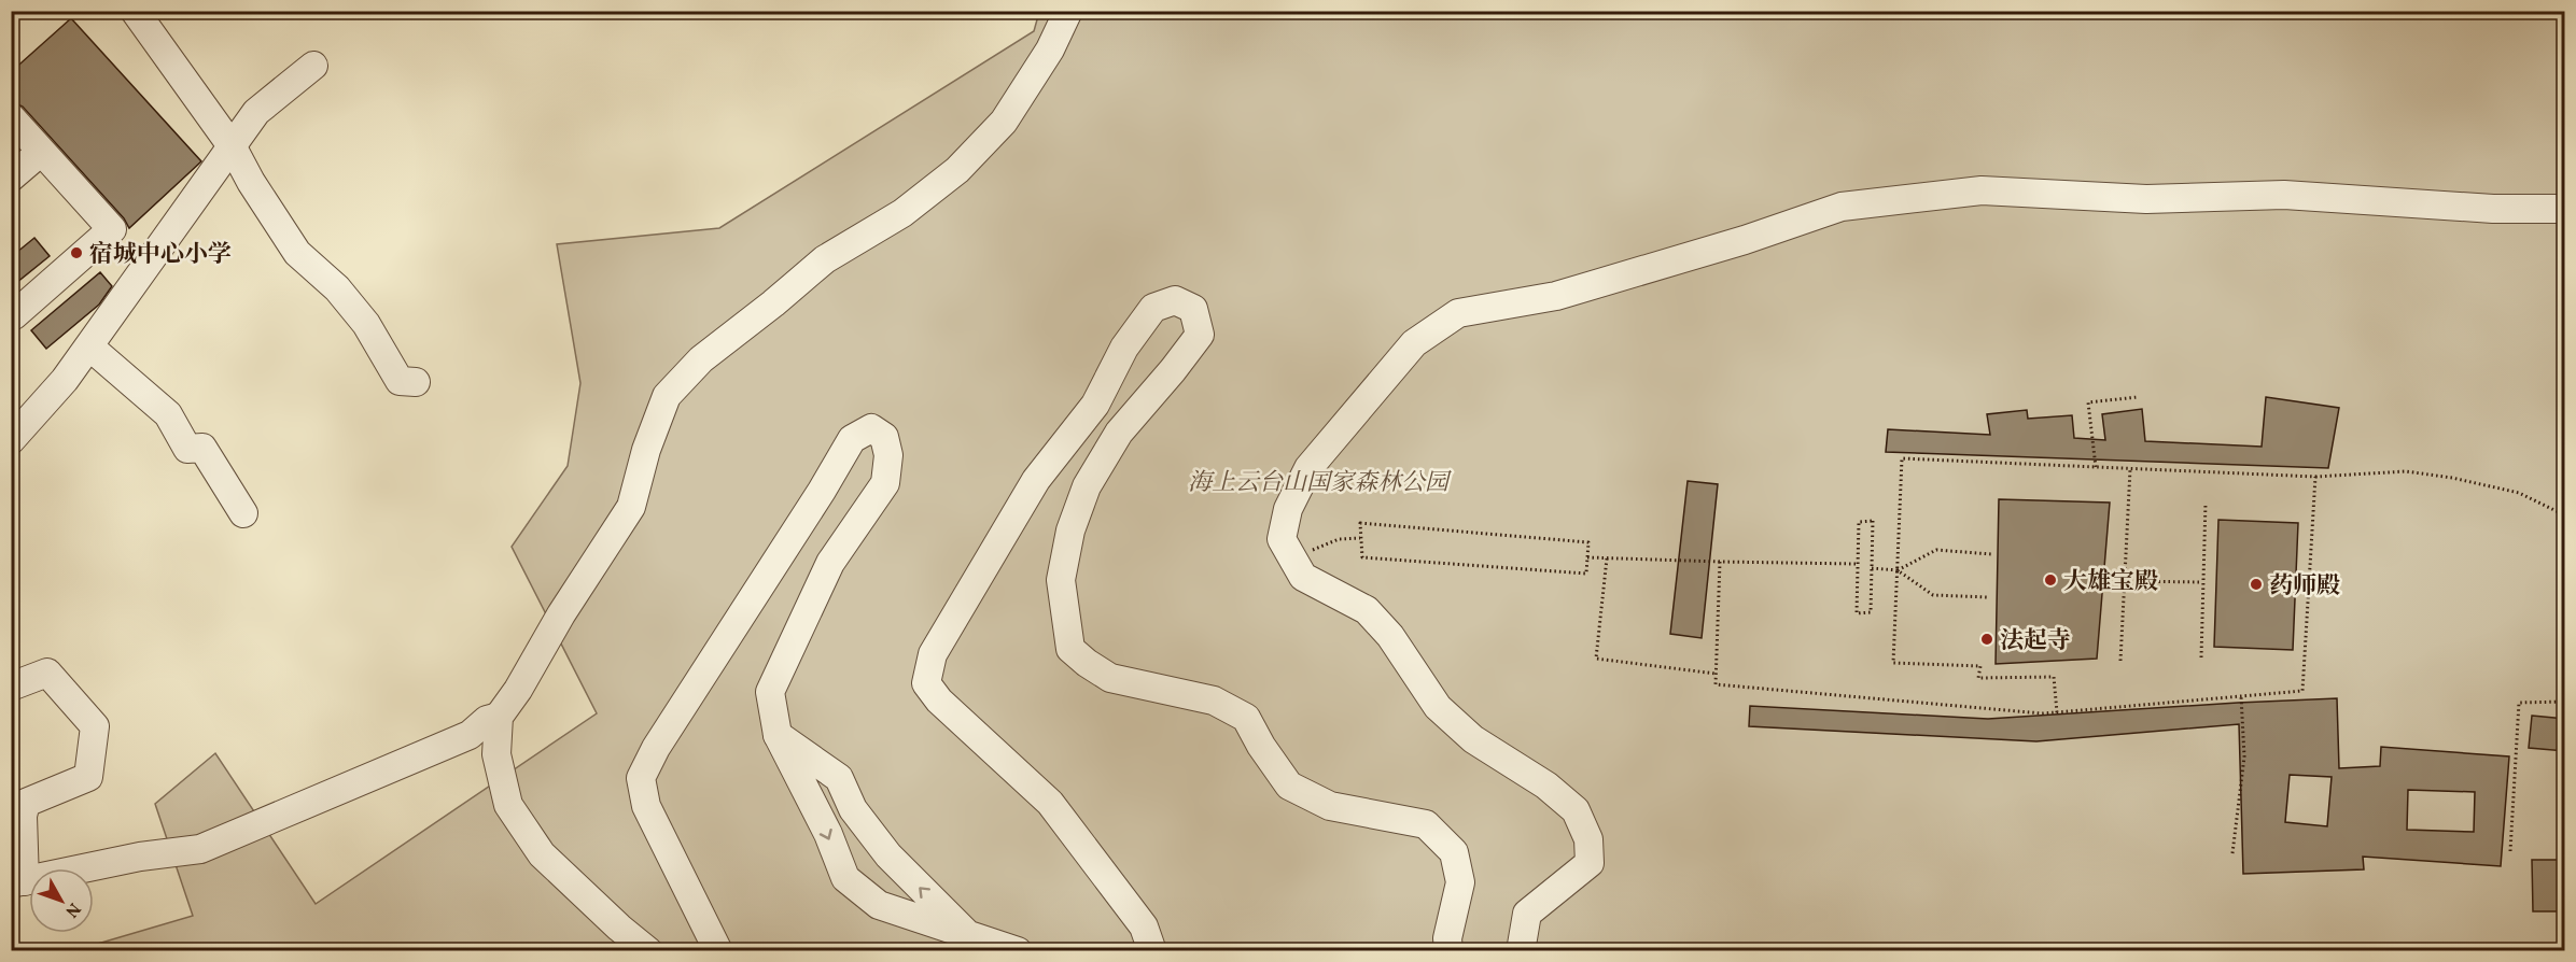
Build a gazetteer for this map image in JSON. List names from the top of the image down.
{
  "parks": ["海上云台山国家森林公园"],
  "places": [
    "宿城中心小学",
    "大雄宝殿",
    "药师殿",
    "法起寺"
  ],
  "north": "bottom right"
}
